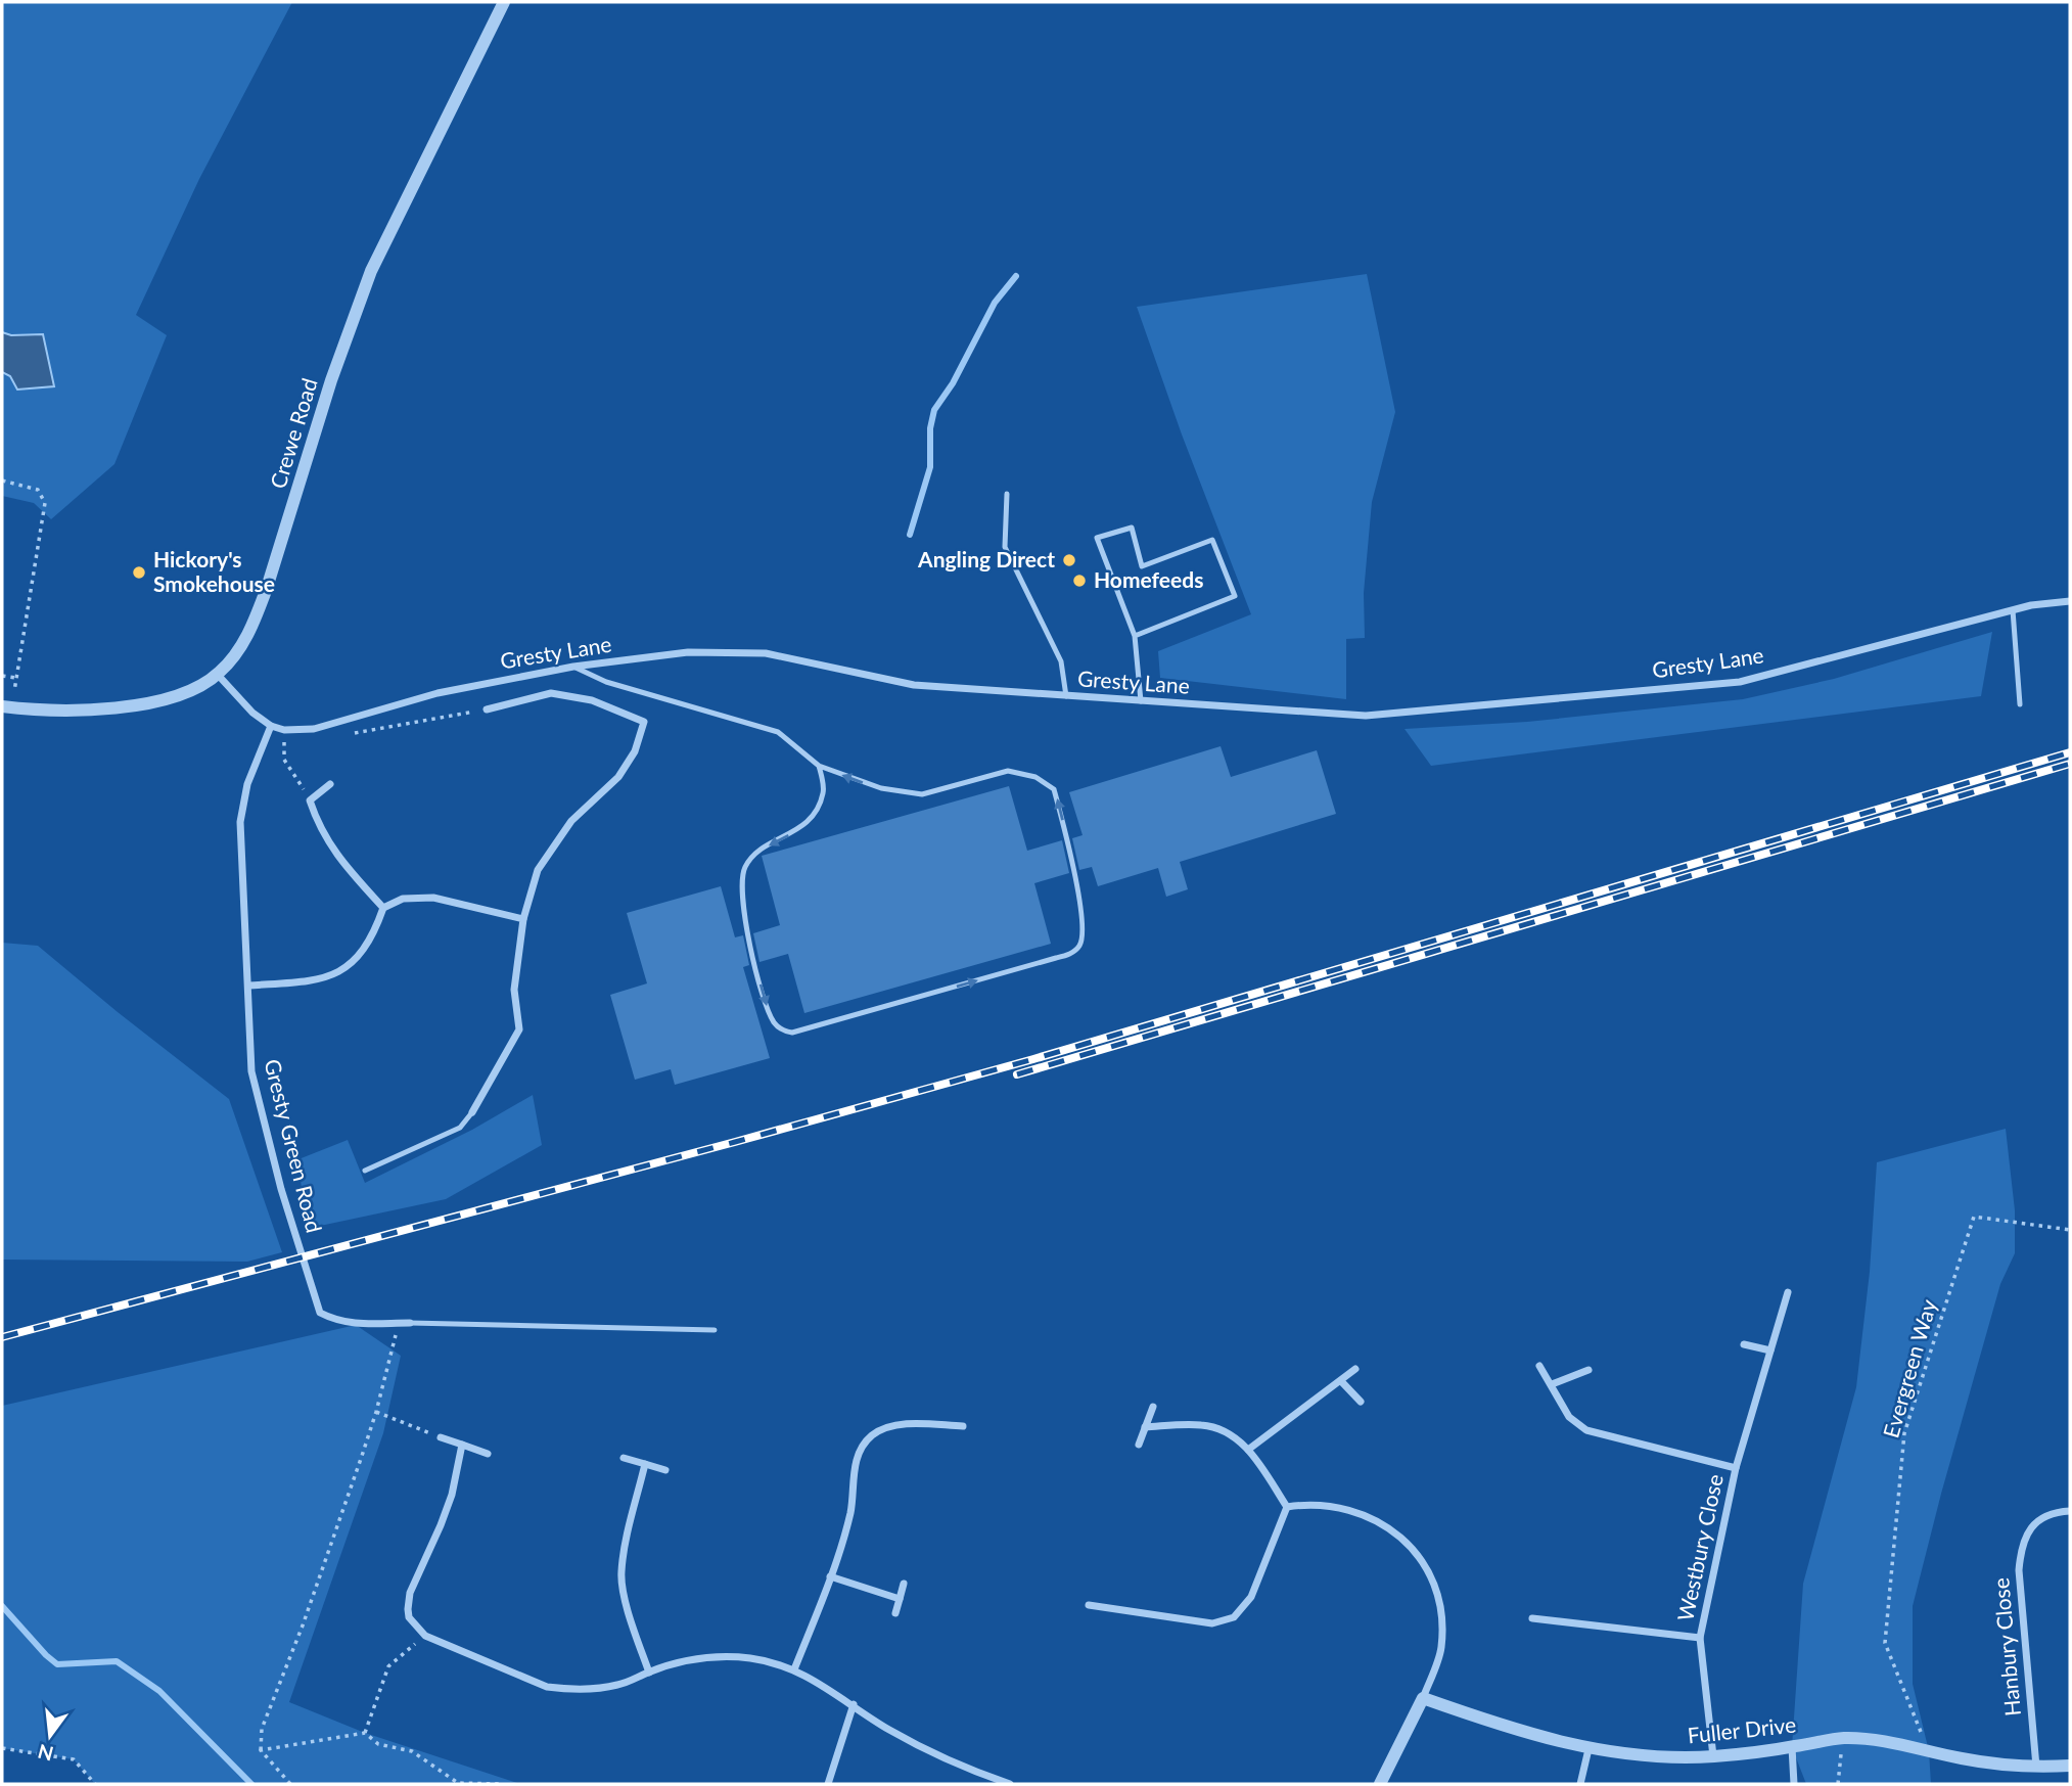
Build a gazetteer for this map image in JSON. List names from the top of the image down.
{
  "streets": {
    "street": [
      "Crewe Road",
      "Gresty Lane",
      "Gresty Green Road",
      "Westbury Close",
      "Hanbury Close",
      "Fuller Drive"
    ],
    "path": ["Evergreen Way"]
  },
  "crossings": [
    ["Crewe Road", "Gresty Lane"],
    ["Gresty Lane", "Gresty Green Road"],
    ["Evergreen Way", "Fuller Drive"],
    ["Westbury Close", "Fuller Drive"],
    ["Hanbury Close", "Fuller Drive"]
  ],
  "places": ["Angling Direct", "Hickory's Smokehouse", "Homefeeds"],
  "north": "bottom"
}
